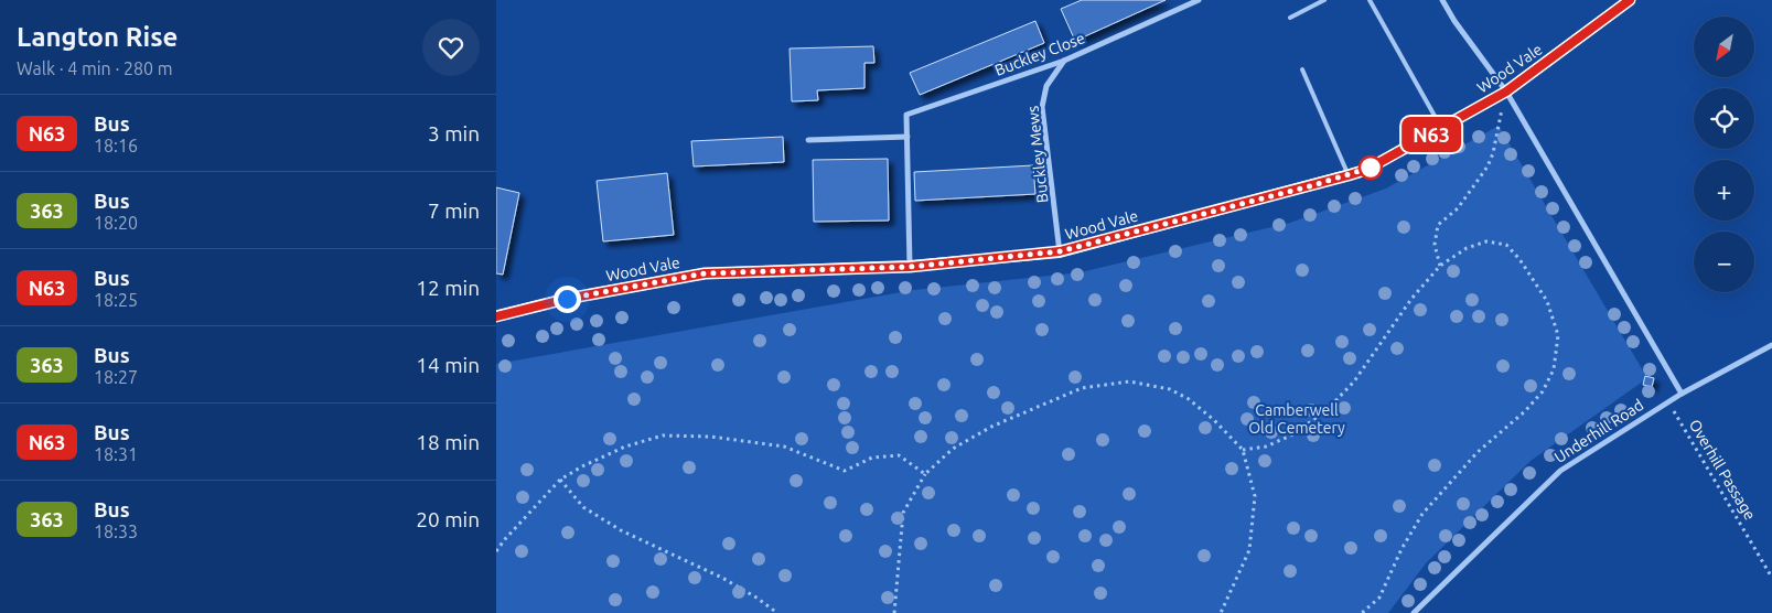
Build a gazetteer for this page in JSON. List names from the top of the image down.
{
  "streets": {
    "street": [
      "Buckley Close",
      "Wood Vale",
      "Buckley Mews",
      "Underhill Road"
    ],
    "path": ["Overhill Passage"]
  },
  "crossings": [
    ["Buckley Close", "Wood Vale"],
    ["Buckley Close", "Buckley Mews"],
    ["Wood Vale", "Buckley Mews"],
    ["Underhill Road", "Overhill Passage"]
  ],
  "parks": ["Camberwell Old Cemetery"],
  "lines": ["bus line N63"],
  "north": "bottom left",
  "page": {
    "heading": ["Langton Rise", "Walk · 4 min · 280 m"],
    "on_map": "N63",
    "map_buttons": ["+", "−"],
    "list": [
      {
        "mark": "N63",
        "name": "Bus",
        "note": "18:16",
        "value": "3 min"
      },
      {
        "mark": "363",
        "name": "Bus",
        "note": "18:20",
        "value": "7 min"
      },
      {
        "mark": "N63",
        "name": "Bus",
        "note": "18:25",
        "value": "12 min"
      },
      {
        "mark": "363",
        "name": "Bus",
        "note": "18:27",
        "value": "14 min"
      },
      {
        "mark": "N63",
        "name": "Bus",
        "note": "18:31",
        "value": "18 min"
      },
      {
        "mark": "363",
        "name": "Bus",
        "note": "18:33",
        "value": "20 min"
      }
    ]
  }
}
